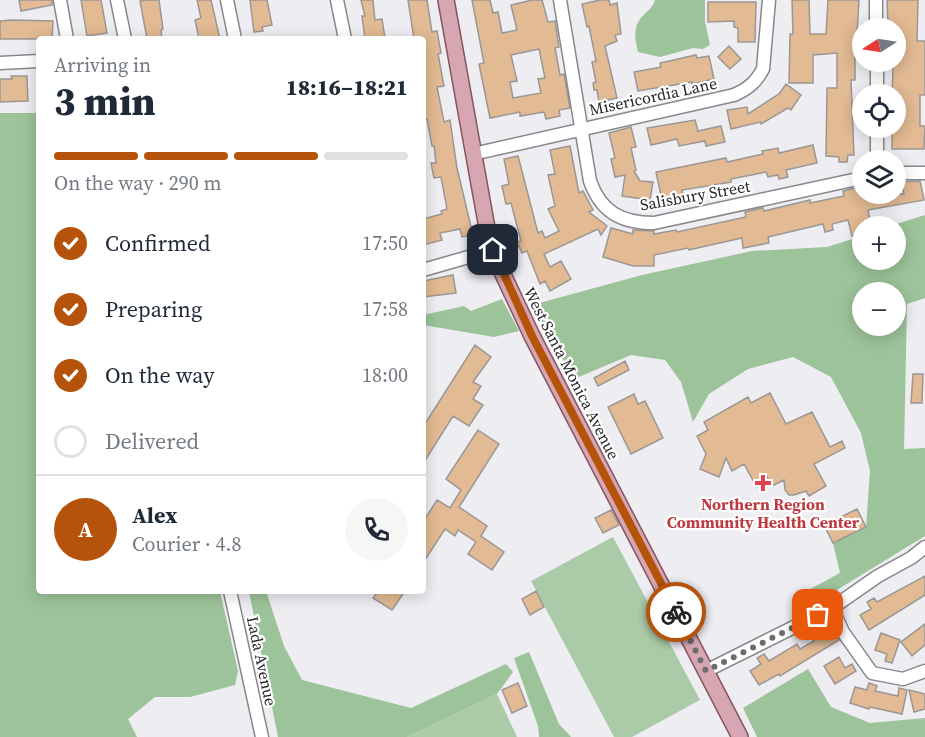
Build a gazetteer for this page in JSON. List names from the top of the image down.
{
  "streets": {
    "main road": ["West Santa Monica Avenue"],
    "street": ["Misericordia Lane", "Salisbury Street", "Lada Avenue"]
  },
  "crossings": [
    ["Misericordia Lane", "Salisbury Street"],
    ["Misericordia Lane", "West Santa Monica Avenue"]
  ],
  "places": {
    "health": ["Northern Region Community Health Center"]
  },
  "north": "left",
  "page": {
    "map_buttons": ["+", "−"],
    "heading": ["3 min", "Arriving in", "18:16–18:21"],
    "panel": ["Alex", "Courier · 4.8"],
    "bar": "On the way · 290 m",
    "list": [
      ["Confirmed", "17:50"],
      ["Preparing", "17:58"],
      ["On the way", "18:00"],
      "Delivered"
    ],
    "round": "A"
  }
}
